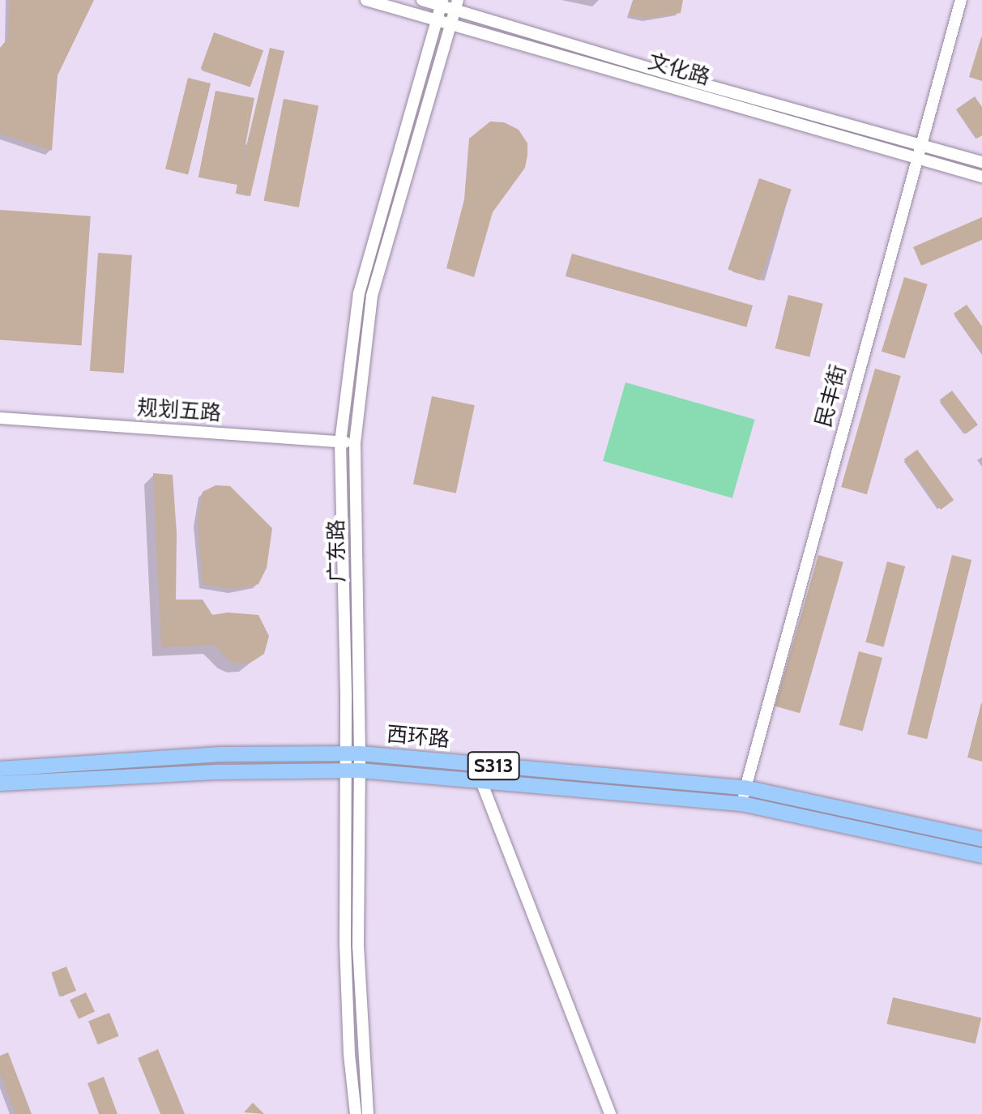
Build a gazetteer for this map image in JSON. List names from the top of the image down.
{
  "streets": {
    "main road": ["西环路", "S313"],
    "street": [
      "文化路",
      "民丰街",
      "规划五路",
      "广东路"
    ]
  },
  "crossings": [
    ["文化路", "民丰街"],
    ["文化路", "广东路"],
    ["民丰街", "西环路"],
    ["规划五路", "广东路"],
    ["广东路", "西环路"]
  ]
}
